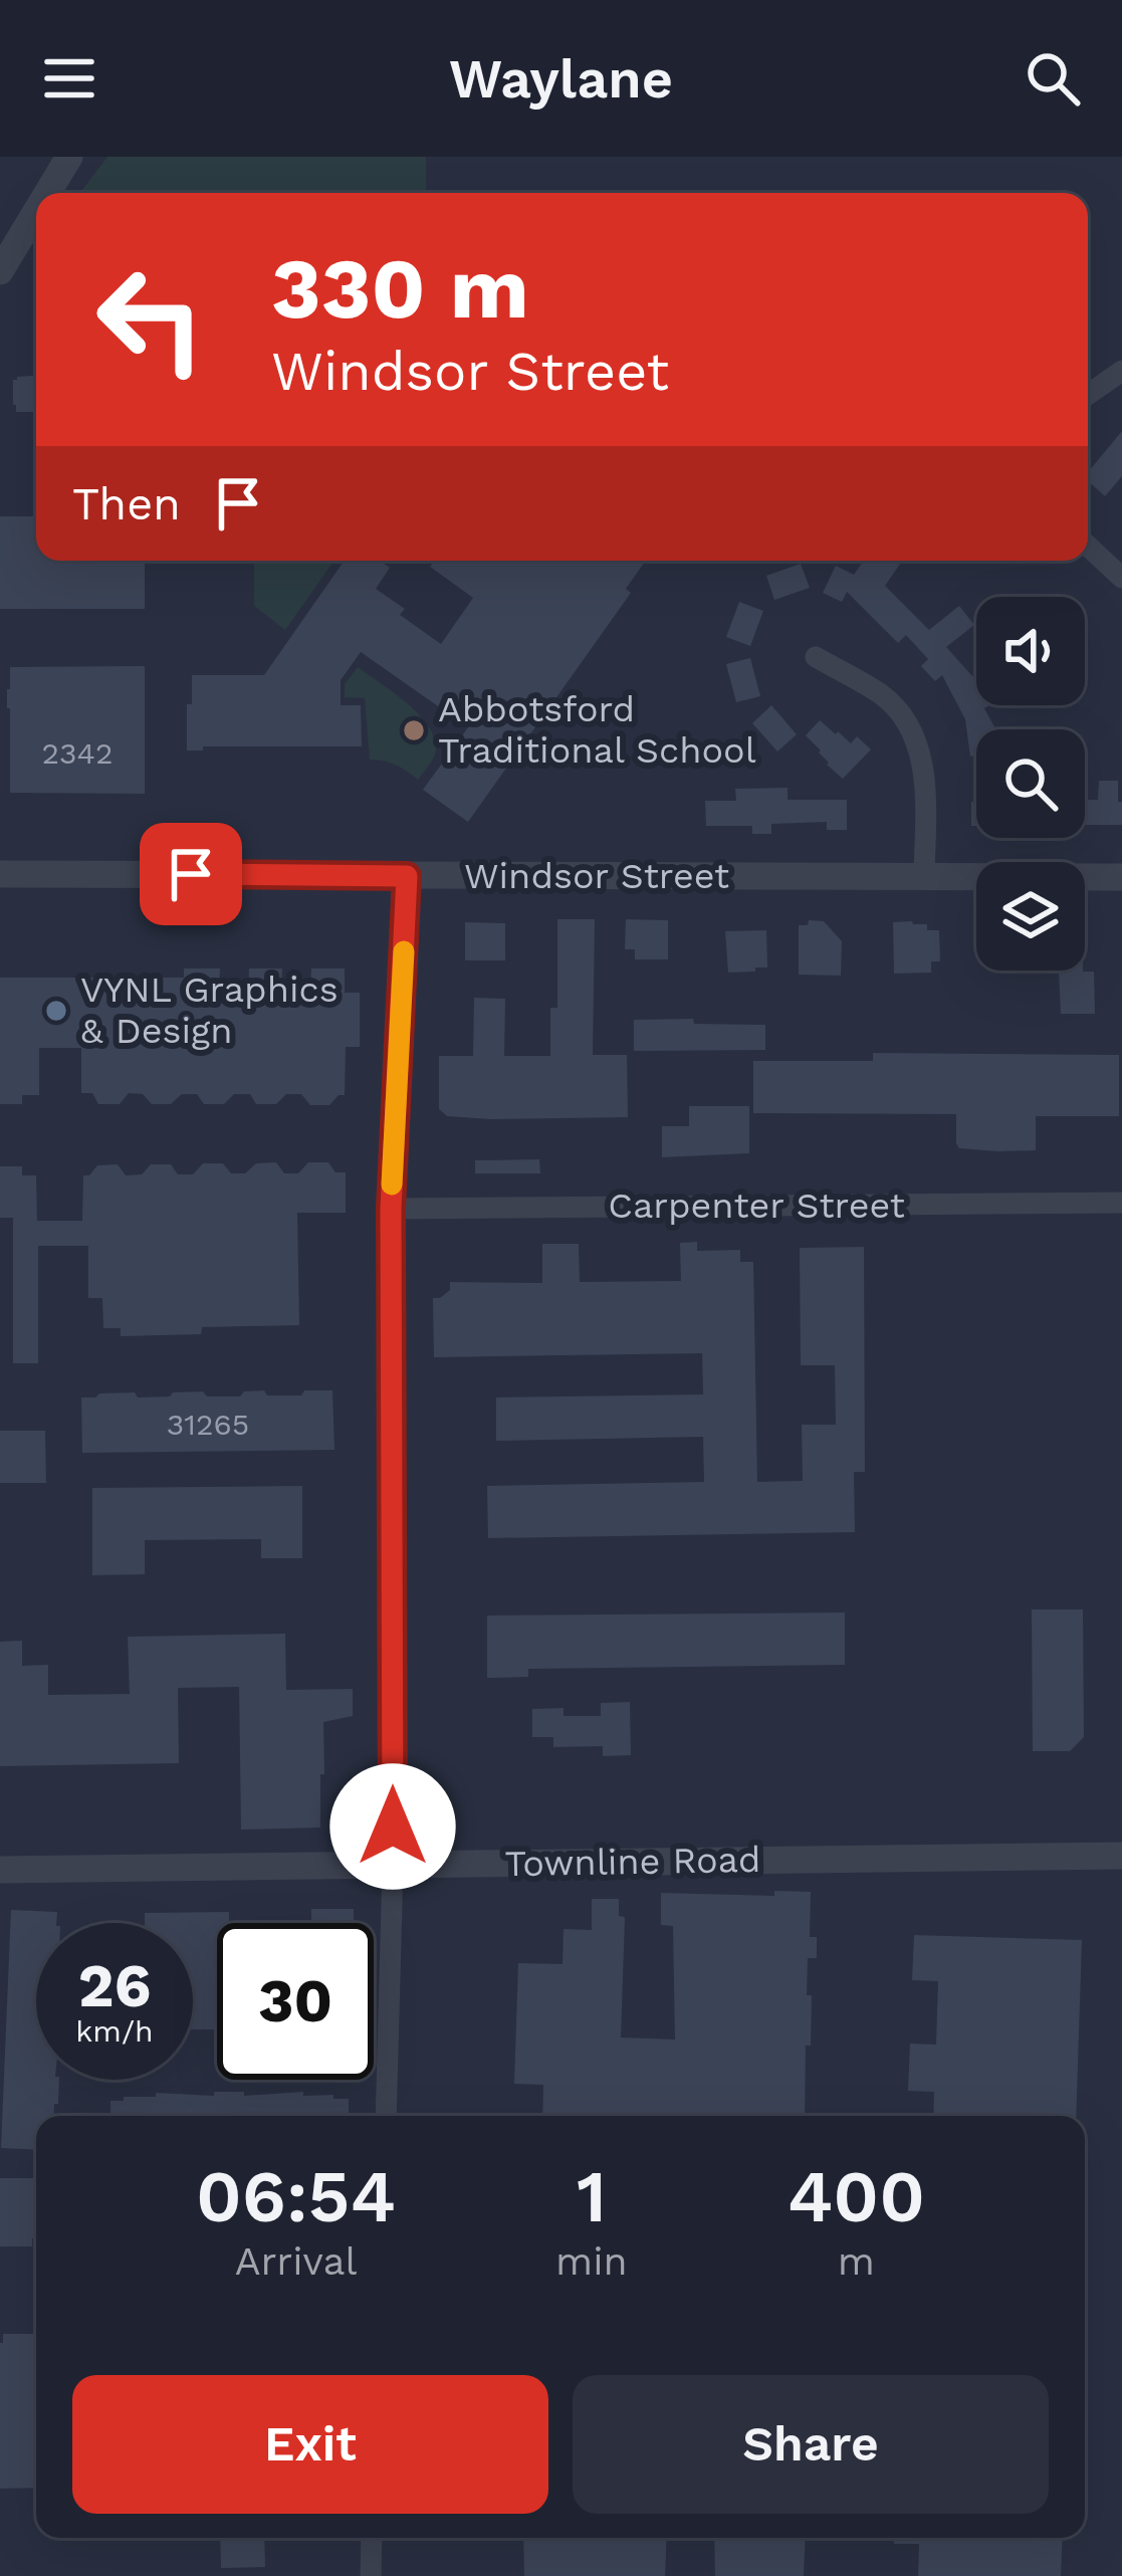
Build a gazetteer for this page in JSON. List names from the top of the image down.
{
  "streets": {
    "street": ["Windsor Street", "Carpenter Street", "Townline Road"]
  },
  "places": ["Abbotsford Traditional School", "VYNL Graphics & Design"],
  "house_numbers": ["2342", "31265"],
  "page": {
    "header": "Waylane",
    "turn": ["330 m", "Windsor Street"],
    "then": "Then",
    "speed": "26 km/h",
    "limit": "30",
    "eta": [
      "06:54",
      "Arrival",
      "1",
      "min",
      "400",
      "m"
    ],
    "buttons": ["Exit", "Share"]
  }
}
